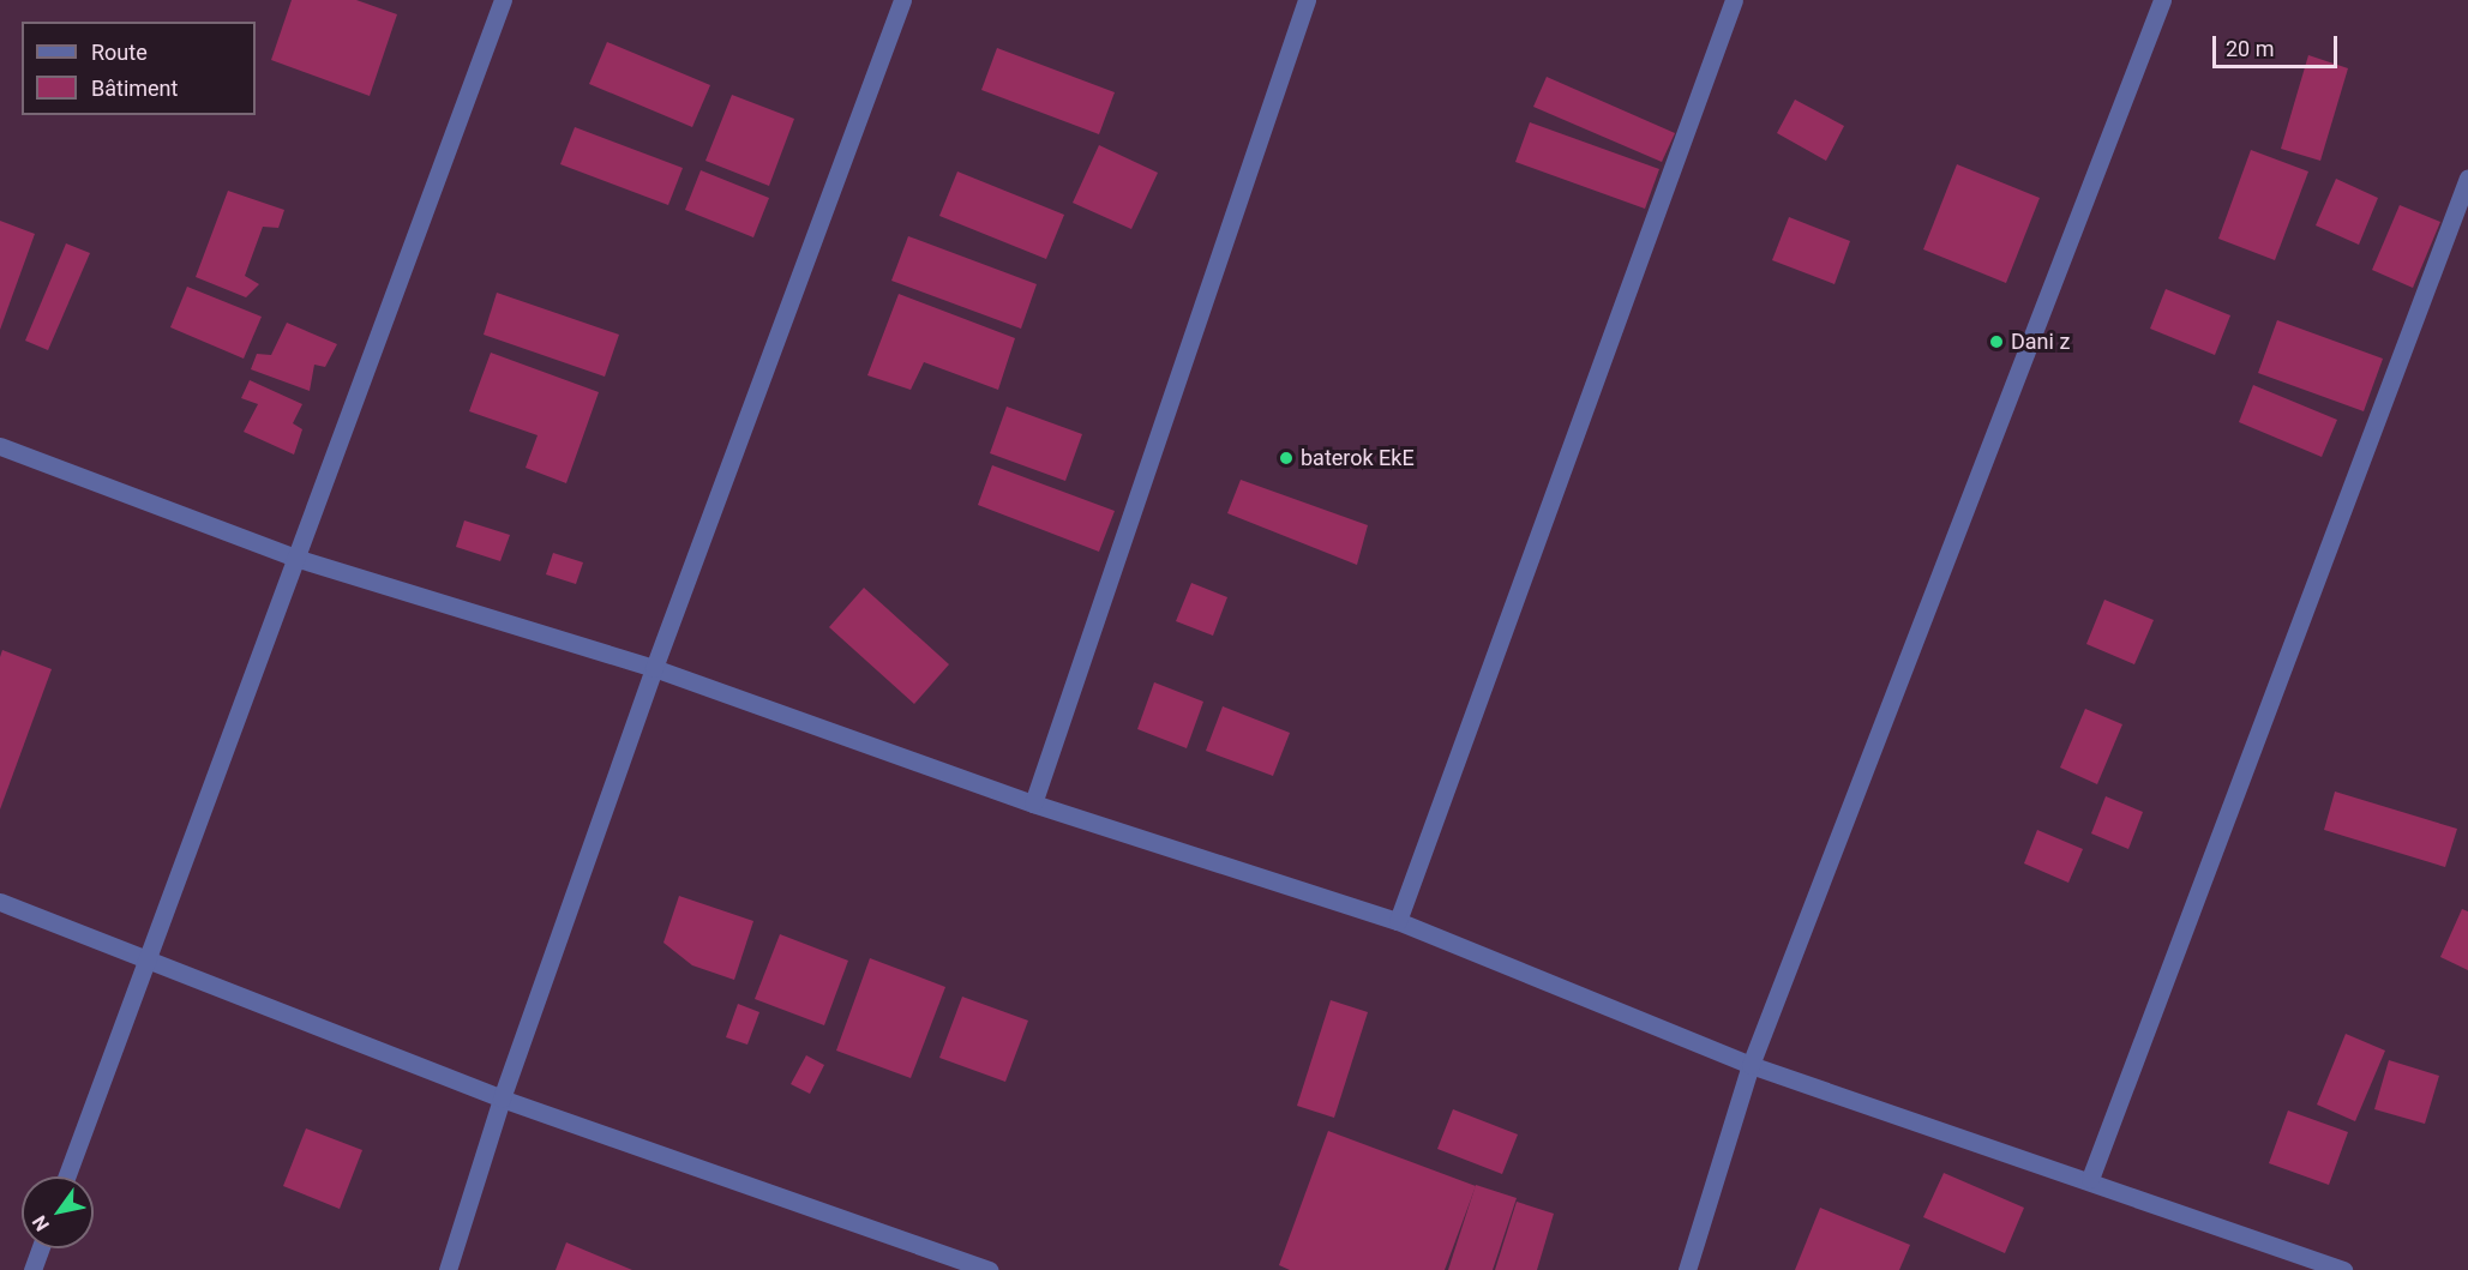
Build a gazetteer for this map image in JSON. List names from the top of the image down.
{
  "places": ["Dani z", "baterok EkE"],
  "legend": ["Route", "Bâtiment"],
  "scale_bar": "20 m",
  "north": "bottom left"
}
